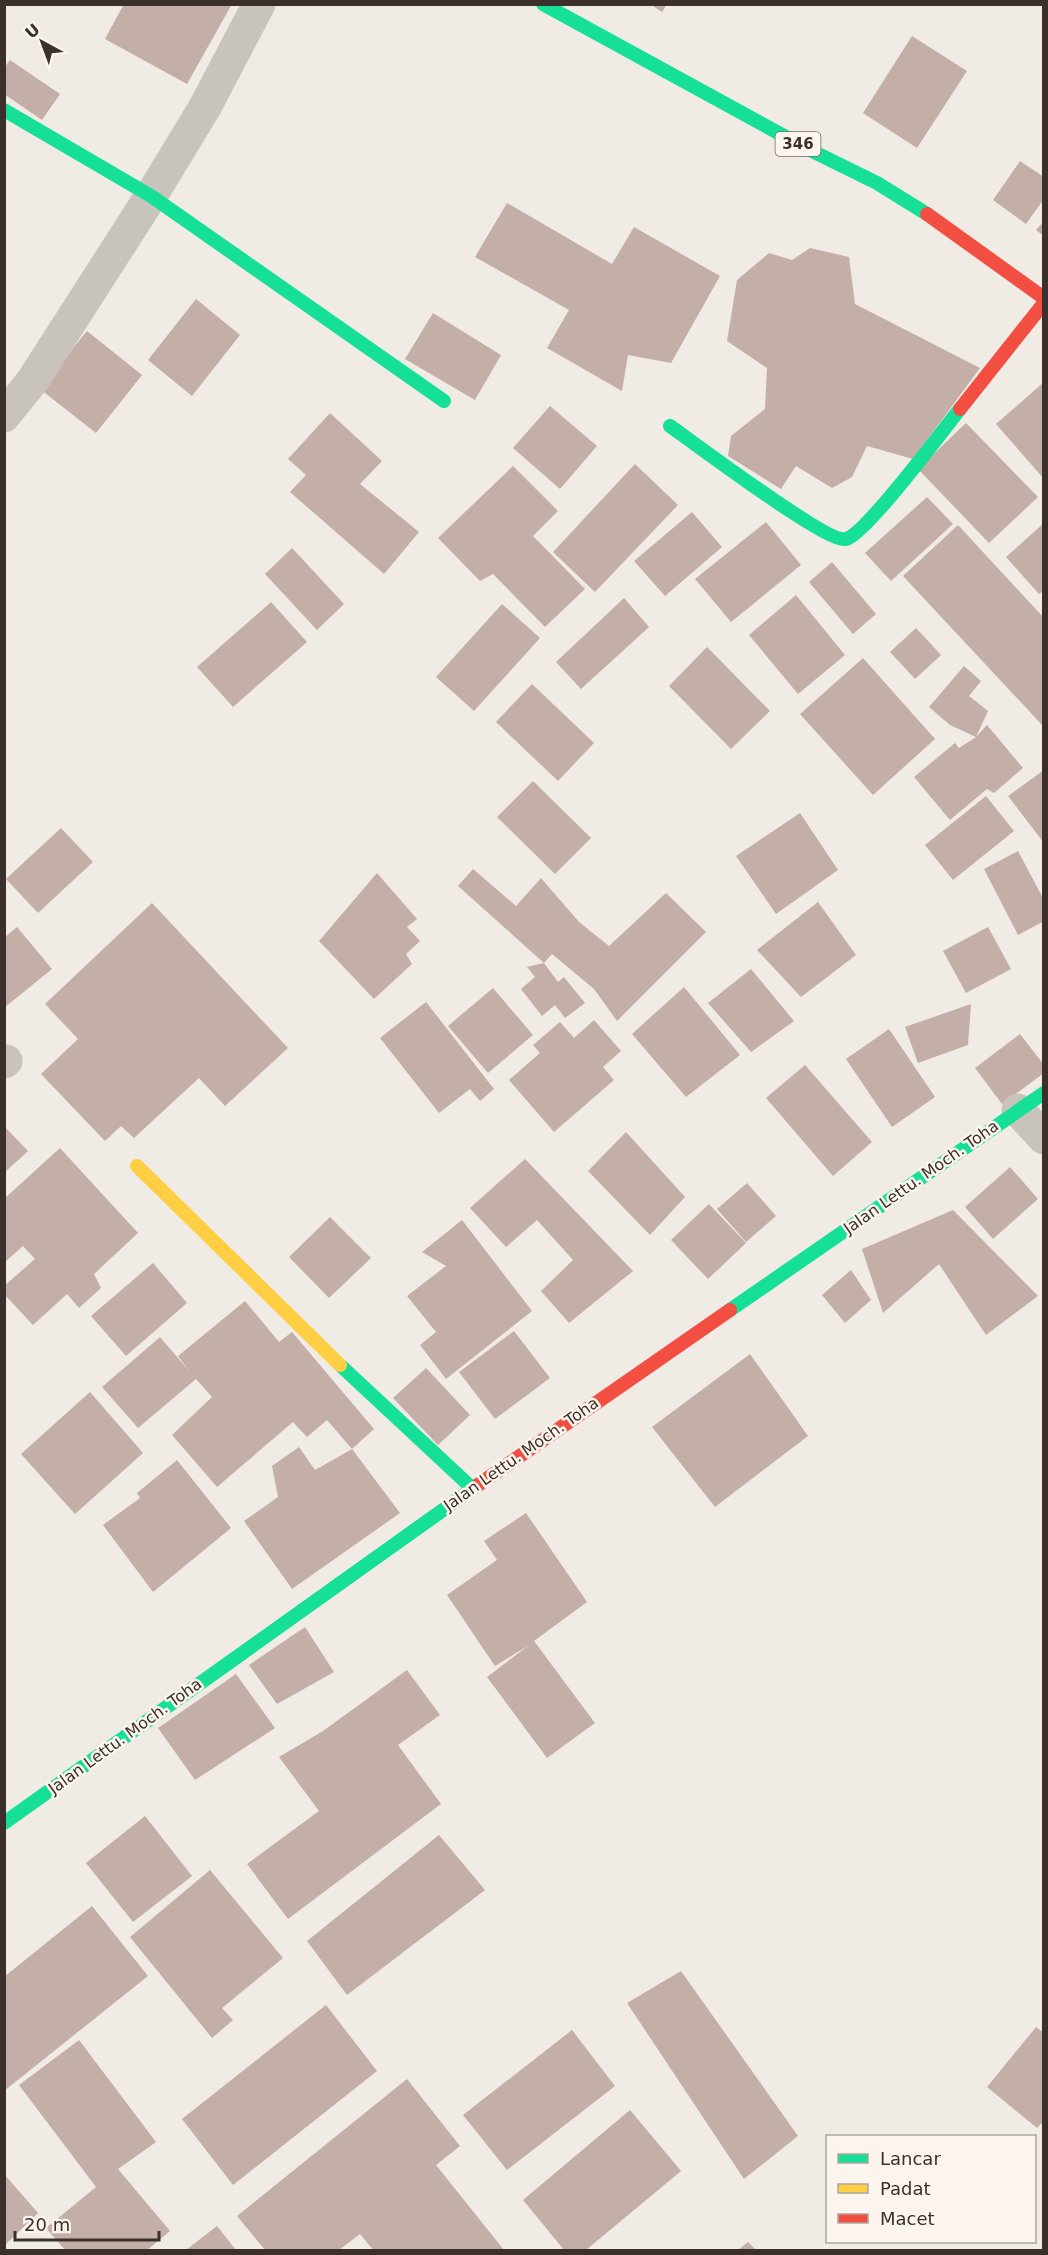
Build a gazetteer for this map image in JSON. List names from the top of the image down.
{
  "streets": {
    "street": ["346", "Jalan Lettu. Moch. Toha"]
  },
  "legend": ["Lancar", "Padat", "Macet"],
  "scale_bar": "20 m",
  "north": "top left"
}
